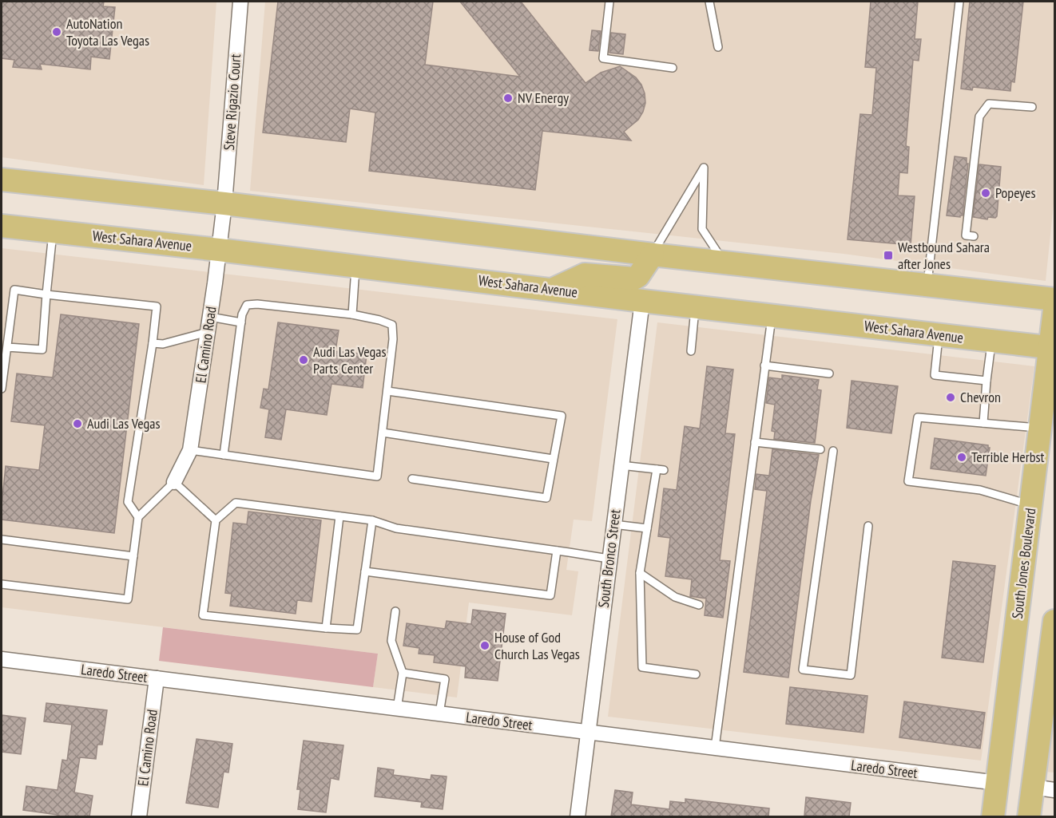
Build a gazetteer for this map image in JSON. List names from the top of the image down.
{
  "streets": {
    "main road": ["West Sahara Avenue", "South Jones Boulevard"],
    "street": [
      "Steve Rigazio Court",
      "El Camino Road",
      "South Bronco Street",
      "Laredo Street"
    ]
  },
  "crossings": [
    ["Steve Rigazio Court", "El Camino Road"],
    ["West Sahara Avenue", "El Camino Road"],
    ["West Sahara Avenue", "South Bronco Street"],
    ["West Sahara Avenue", "South Jones Boulevard"],
    ["El Camino Road", "Laredo Street"],
    ["South Bronco Street", "Laredo Street"],
    ["South Jones Boulevard", "Laredo Street"]
  ],
  "places": {
    "other": [
      "AutoNation Toyota Las Vegas",
      "NV Energy",
      "Popeyes",
      "Audi Las Vegas Parts Center",
      "Chevron",
      "Audi Las Vegas",
      "Terrible Herbst",
      "House of God Church Las Vegas"
    ],
    "transit": ["Westbound Sahara after Jones"]
  }
}
